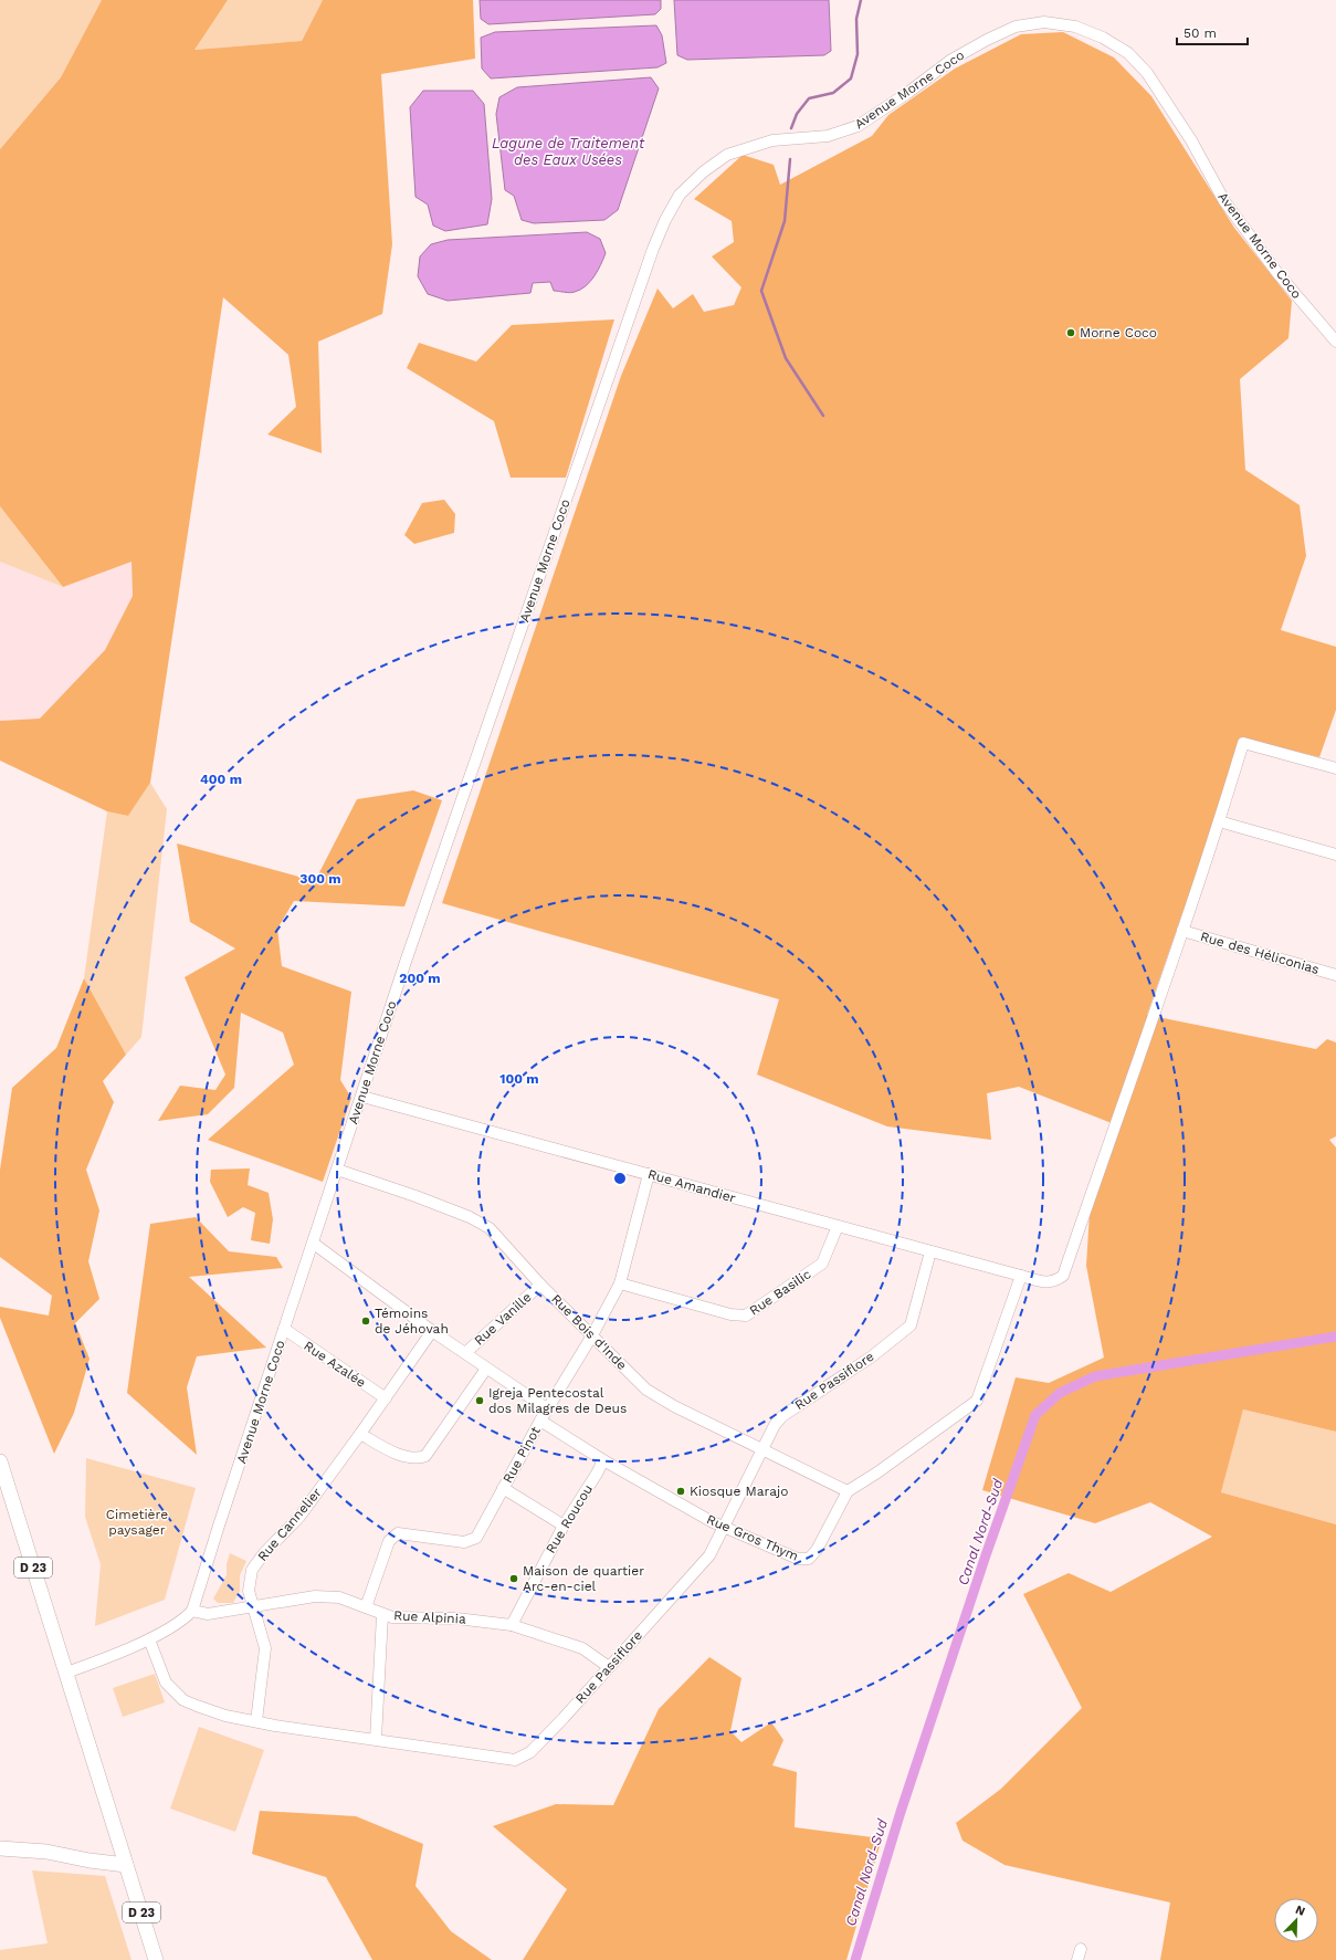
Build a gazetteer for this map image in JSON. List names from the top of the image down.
{
  "streets": {
    "main road": ["D 23"],
    "street": [
      "Avenue Morne Coco",
      "Rue des Héliconias",
      "Rue Amandier",
      "Rue Basilic",
      "Rue Vanille",
      "Rue Bois d'Inde",
      "Rue Azalée",
      "Rue Passiflore",
      "Rue Pinot",
      "Rue Roucou",
      "Rue Cannelier",
      "Rue Gros Thym",
      "Rue Alpinia"
    ]
  },
  "crossings": [
    ["Avenue Morne Coco", "Rue Amandier"],
    ["Avenue Morne Coco", "Rue Bois d'Inde"],
    ["Avenue Morne Coco", "Rue Azalée"],
    ["Avenue Morne Coco", "Rue Alpinia"],
    ["Rue des Héliconias", "Rue Amandier"],
    ["Rue Amandier", "Rue Basilic"],
    ["Rue Amandier", "Rue Passiflore"],
    ["Rue Amandier", "Rue Pinot"],
    ["Rue Amandier", "Rue Gros Thym"],
    ["Rue Basilic", "Rue Pinot"],
    ["Rue Vanille", "Rue Bois d'Inde"],
    ["Rue Bois d'Inde", "Rue Passiflore"],
    ["Rue Bois d'Inde", "Rue Pinot"],
    ["Rue Bois d'Inde", "Rue Gros Thym"],
    ["Rue Azalée", "Rue Cannelier"],
    ["Rue Passiflore", "Rue Cannelier"],
    ["Rue Passiflore", "Rue Gros Thym"],
    ["Rue Passiflore", "Rue Alpinia"],
    ["Rue Pinot", "Rue Gros Thym"],
    ["Rue Pinot", "Rue Alpinia"],
    ["Rue Roucou", "Rue Gros Thym"],
    ["Rue Roucou", "Rue Alpinia"],
    ["Rue Cannelier", "Rue Alpinia"]
  ],
  "water": ["Lagune de Traitement des Eaux Usées", "Canal Nord-Sud"],
  "parks": ["Cimetière paysager"],
  "places": [
    "Morne Coco",
    "Témoins de Jéhovah",
    "Igreja Pentecostal dos Milagres de Deus",
    "Kiosque Marajo",
    "Maison de quartier Arc-en-ciel"
  ],
  "scale_bar": "50 m",
  "north": "top right",
  "rings": [
    "400 m",
    "300 m",
    "200 m",
    "100 m"
  ]
}
